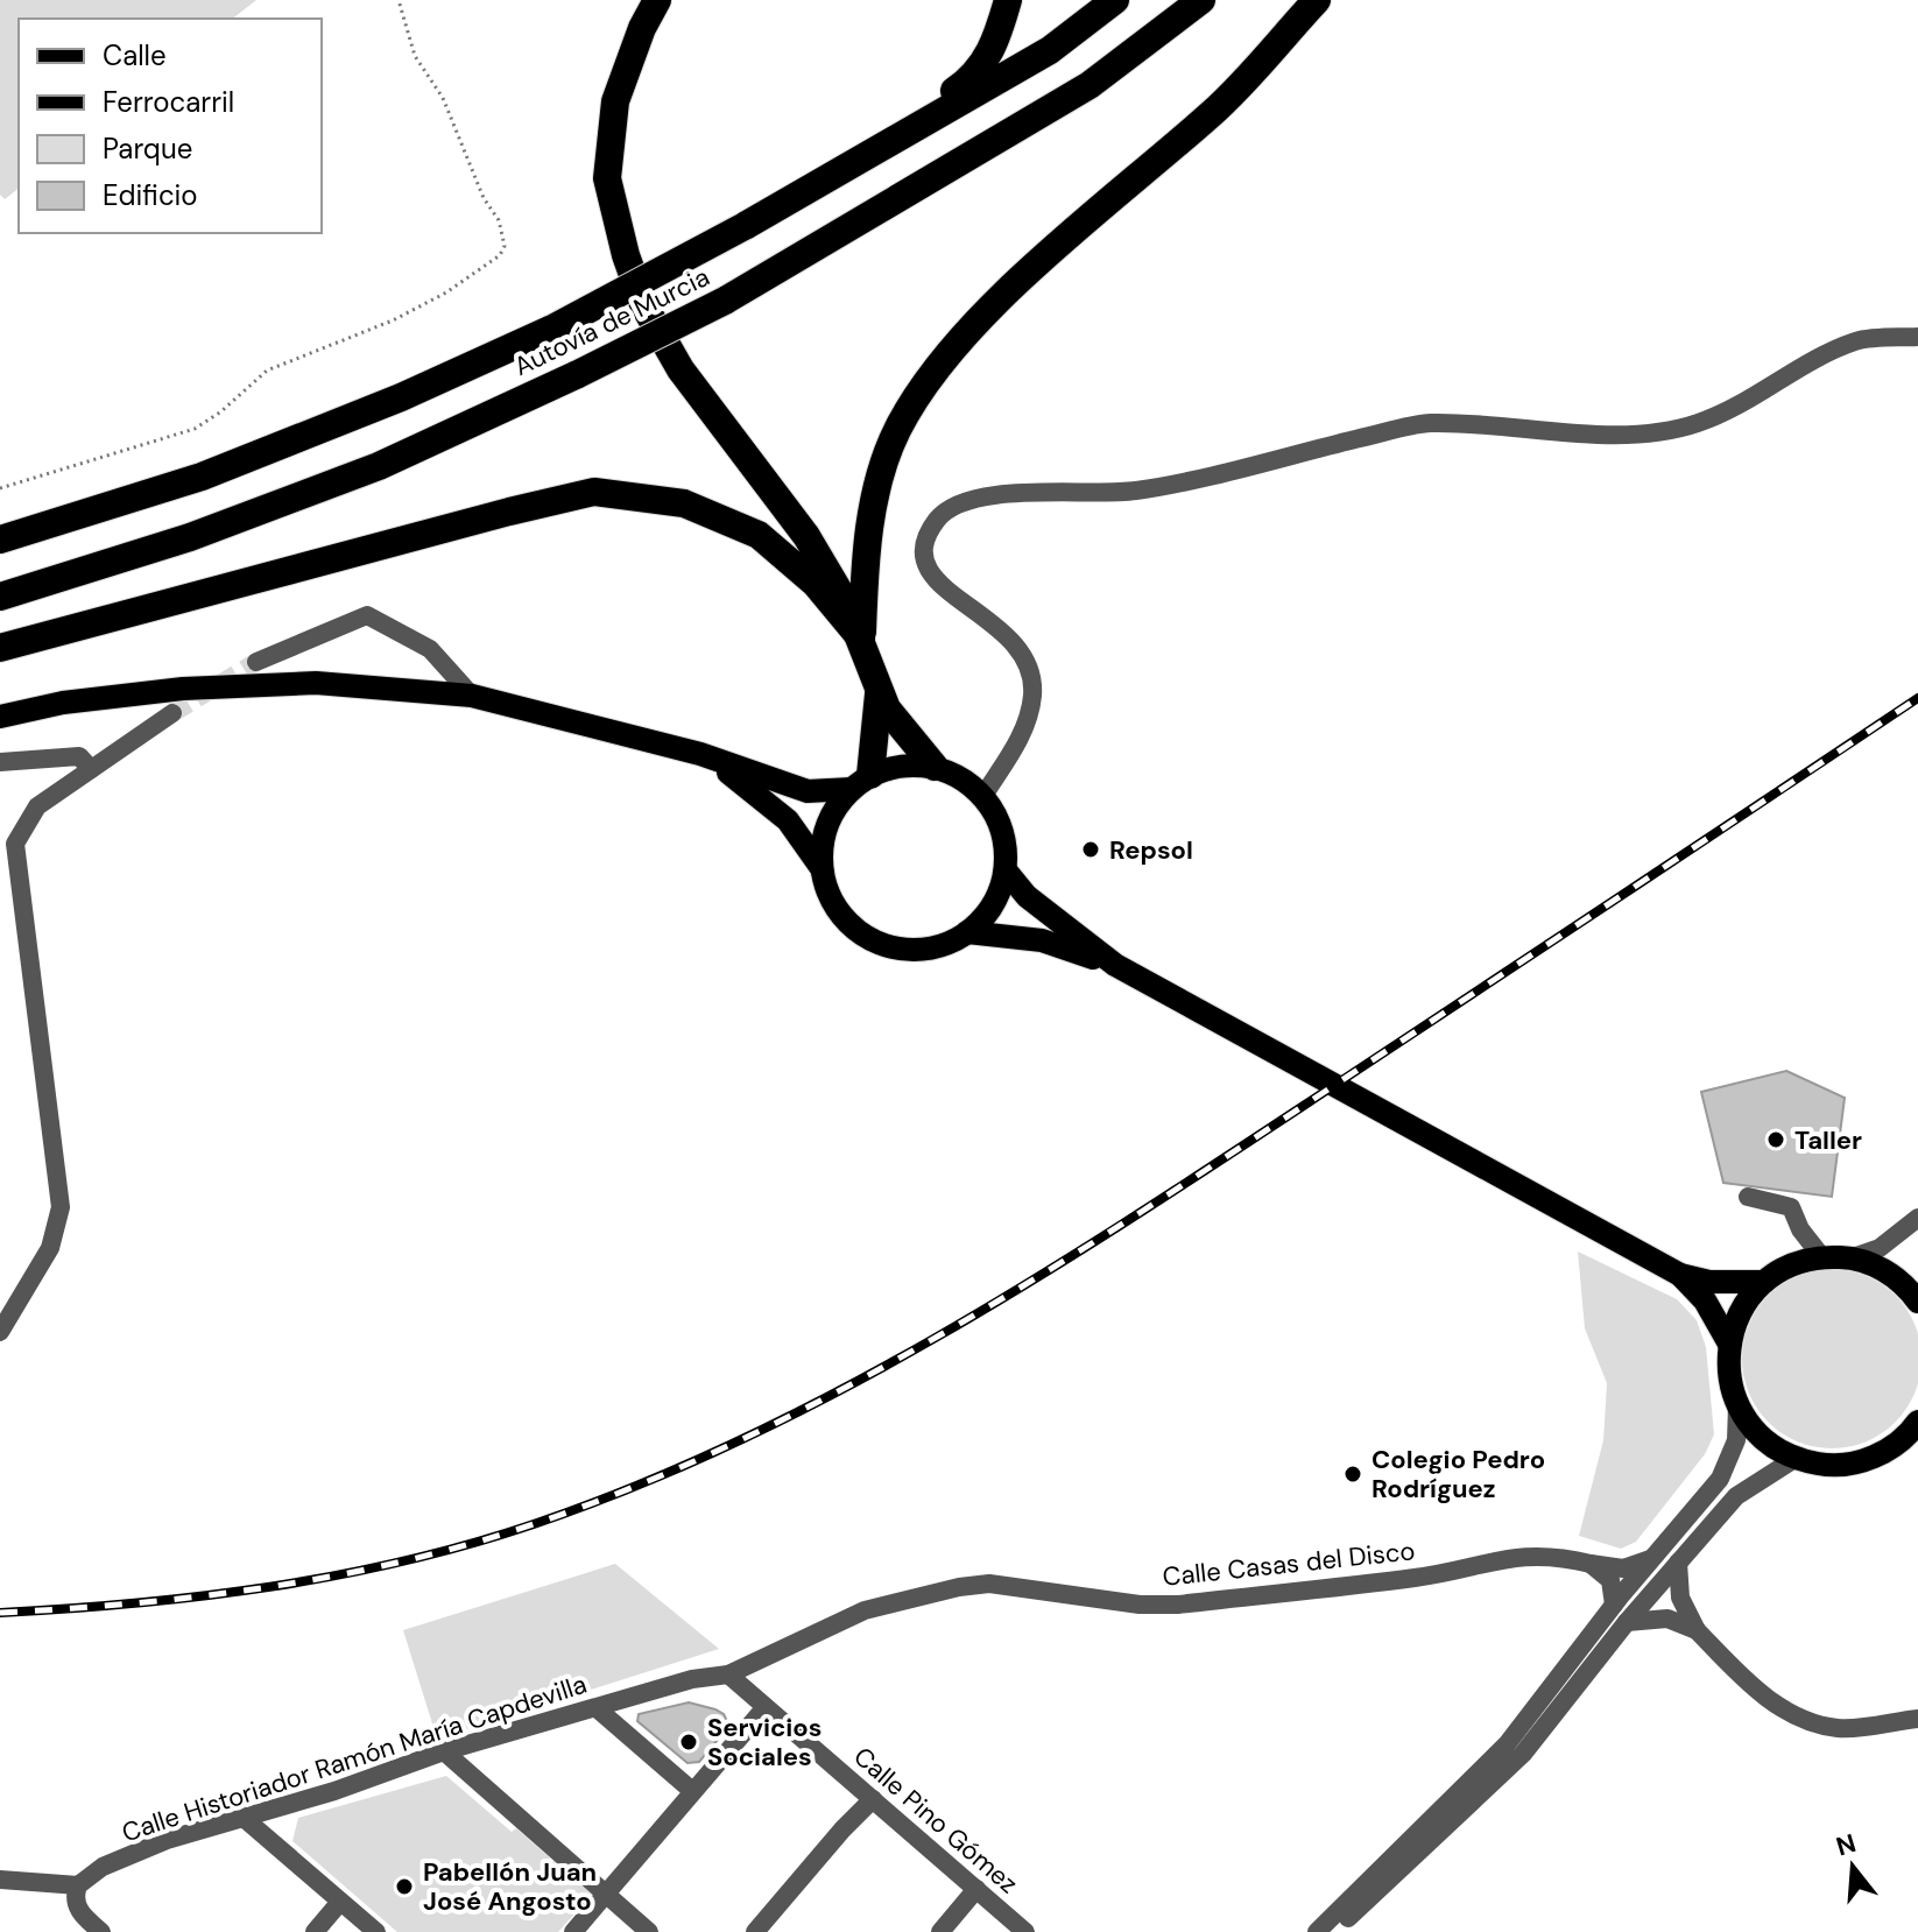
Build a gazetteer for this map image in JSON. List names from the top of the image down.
{
  "streets": {
    "highway": ["Autovía de Murcia"],
    "street": ["Calle Casas del Disco", "Calle Historiador Ramón María Capdevilla", "Calle Pino Gómez"]
  },
  "crossings": [
    ["Calle Casas del Disco", "Calle Historiador Ramón María Capdevilla"],
    ["Calle Casas del Disco", "Calle Pino Gómez"],
    ["Calle Historiador Ramón María Capdevilla", "Calle Pino Gómez"]
  ],
  "places": [
    "Repsol",
    "Taller",
    "Colegio Pedro Rodríguez",
    "Servicios Sociales",
    "Pabellón Juan José Angosto"
  ],
  "legend": [
    "Calle",
    "Ferrocarril",
    "Parque",
    "Edificio"
  ],
  "north": "top"
}
